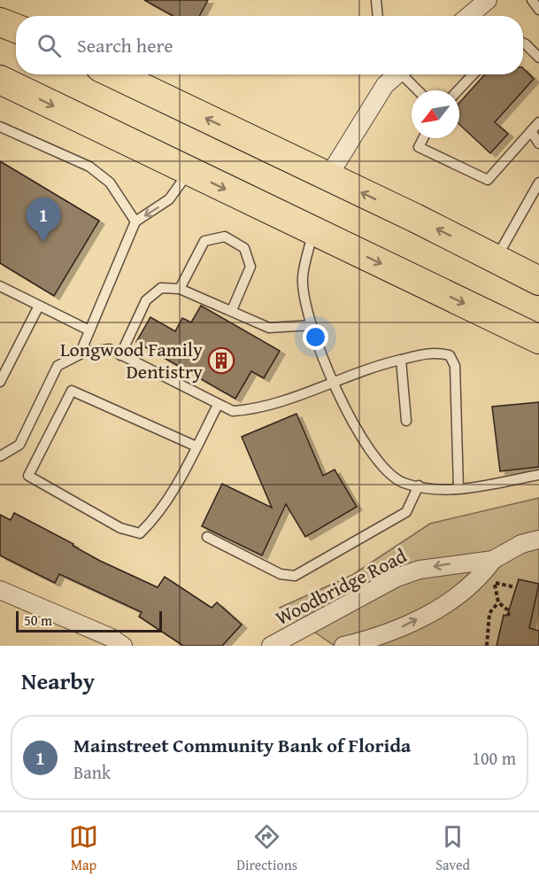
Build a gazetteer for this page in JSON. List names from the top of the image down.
{
  "streets": {
    "street": ["Woodbridge Road"]
  },
  "places": {
    "building": ["Longwood Family Dentistry"]
  },
  "scale_bar": "50 m",
  "north": "bottom left",
  "page": {
    "search": "Search here",
    "pins": "1",
    "scale": "50 m",
    "heading": "Nearby",
    "list": [
      {
        "mark": "1",
        "name": "Mainstreet Community Bank of Florida",
        "note": "Bank",
        "value": "100 m"
      }
    ],
    "nav": ["Map", "Directions", "Saved"]
  }
}
